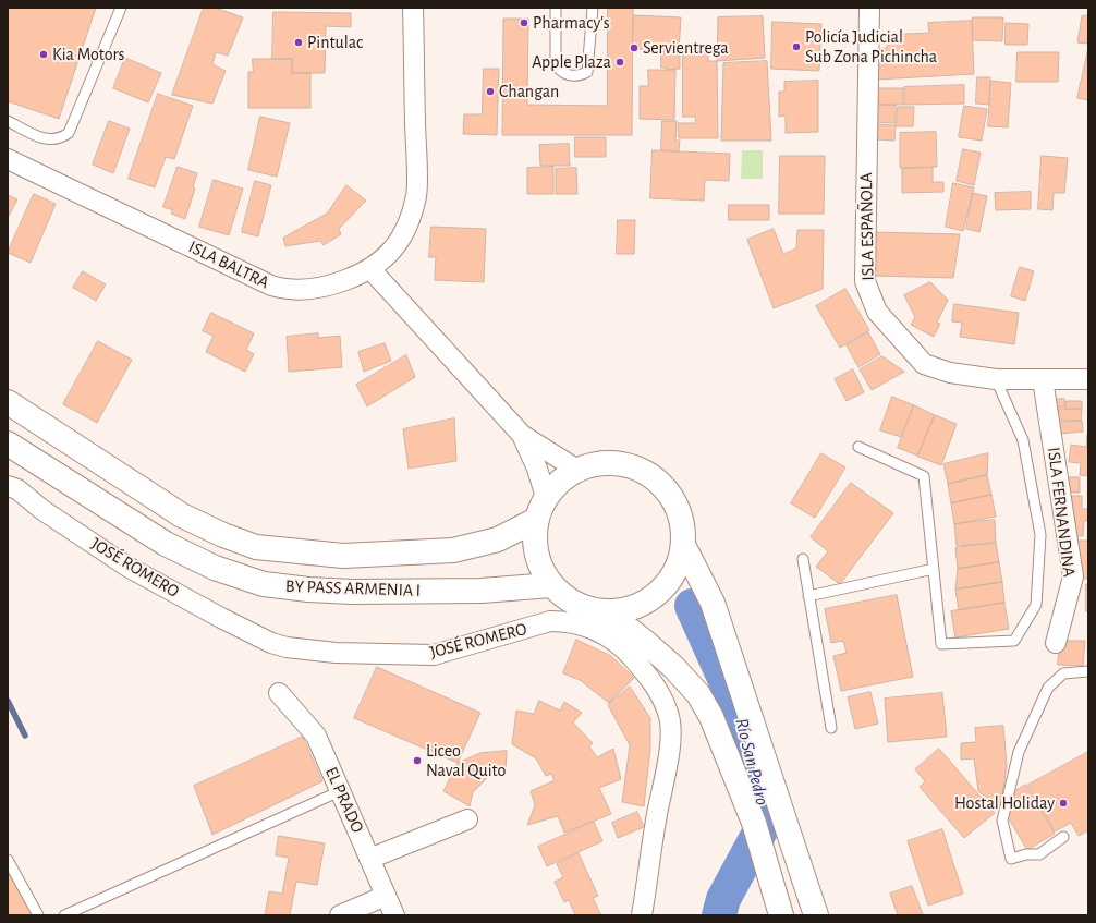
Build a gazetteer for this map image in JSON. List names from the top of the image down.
{
  "streets": {
    "main road": ["BY PASS ARMENIA I"],
    "street": [
      "ISLA ESPAÑOLA",
      "ISLA BALTRA",
      "ISLA FERNANDINA",
      "JOSÉ ROMERO",
      "EL PRADO"
    ]
  },
  "crossings": [
    ["ISLA ESPAÑOLA", "ISLA FERNANDINA"]
  ],
  "water": ["Río San Pedro"],
  "places": [
    "Pharmacy's",
    "Pintulac",
    "Policía Judicial Sub Zona Pichincha",
    "Servientrega",
    "Kia Motors",
    "Apple Plaza",
    "Changan",
    "Liceo Naval Quito",
    "Hostal Holiday"
  ]
}
